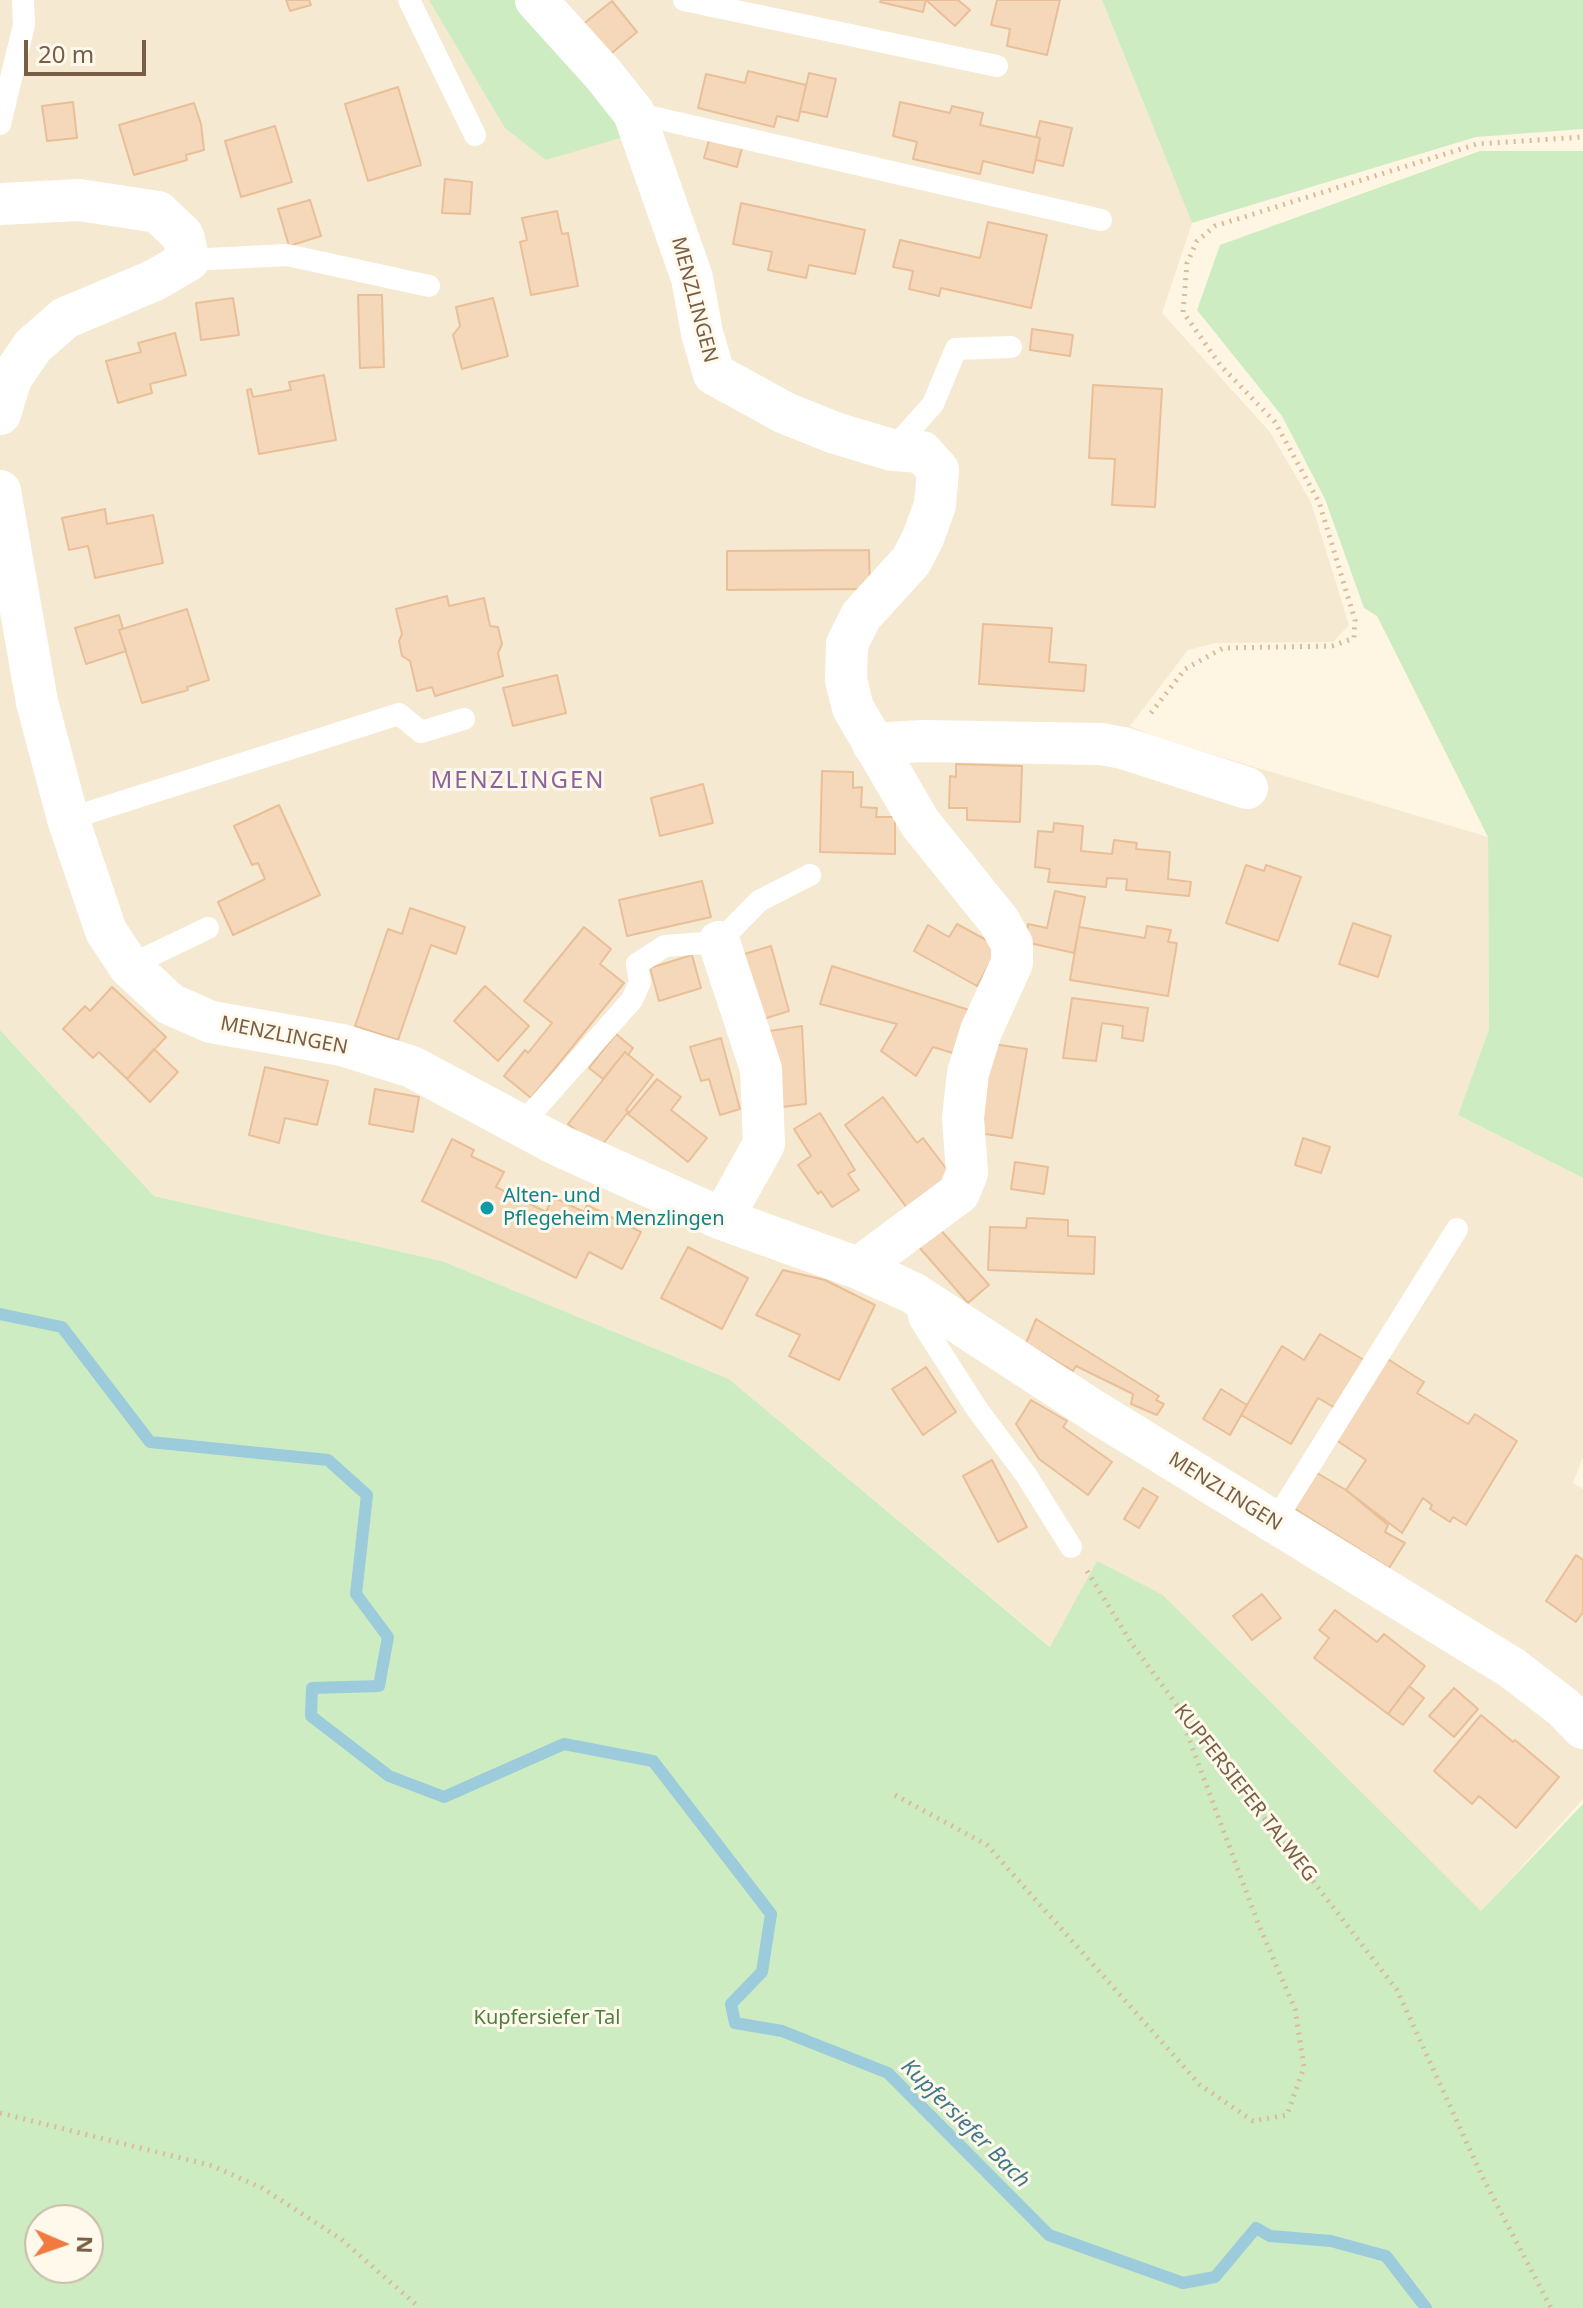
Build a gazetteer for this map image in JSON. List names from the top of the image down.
{
  "streets": {
    "street": ["MENZLINGEN"],
    "path": ["KUPFERSIEFER TALWEG"]
  },
  "districts": ["MENZLINGEN"],
  "water": ["Kupfersiefer Bach"],
  "parks": ["Kupfersiefer Tal"],
  "places": ["Alten- und Pflegeheim Menzlingen"],
  "scale_bar": "20 m",
  "north": "right"
}
